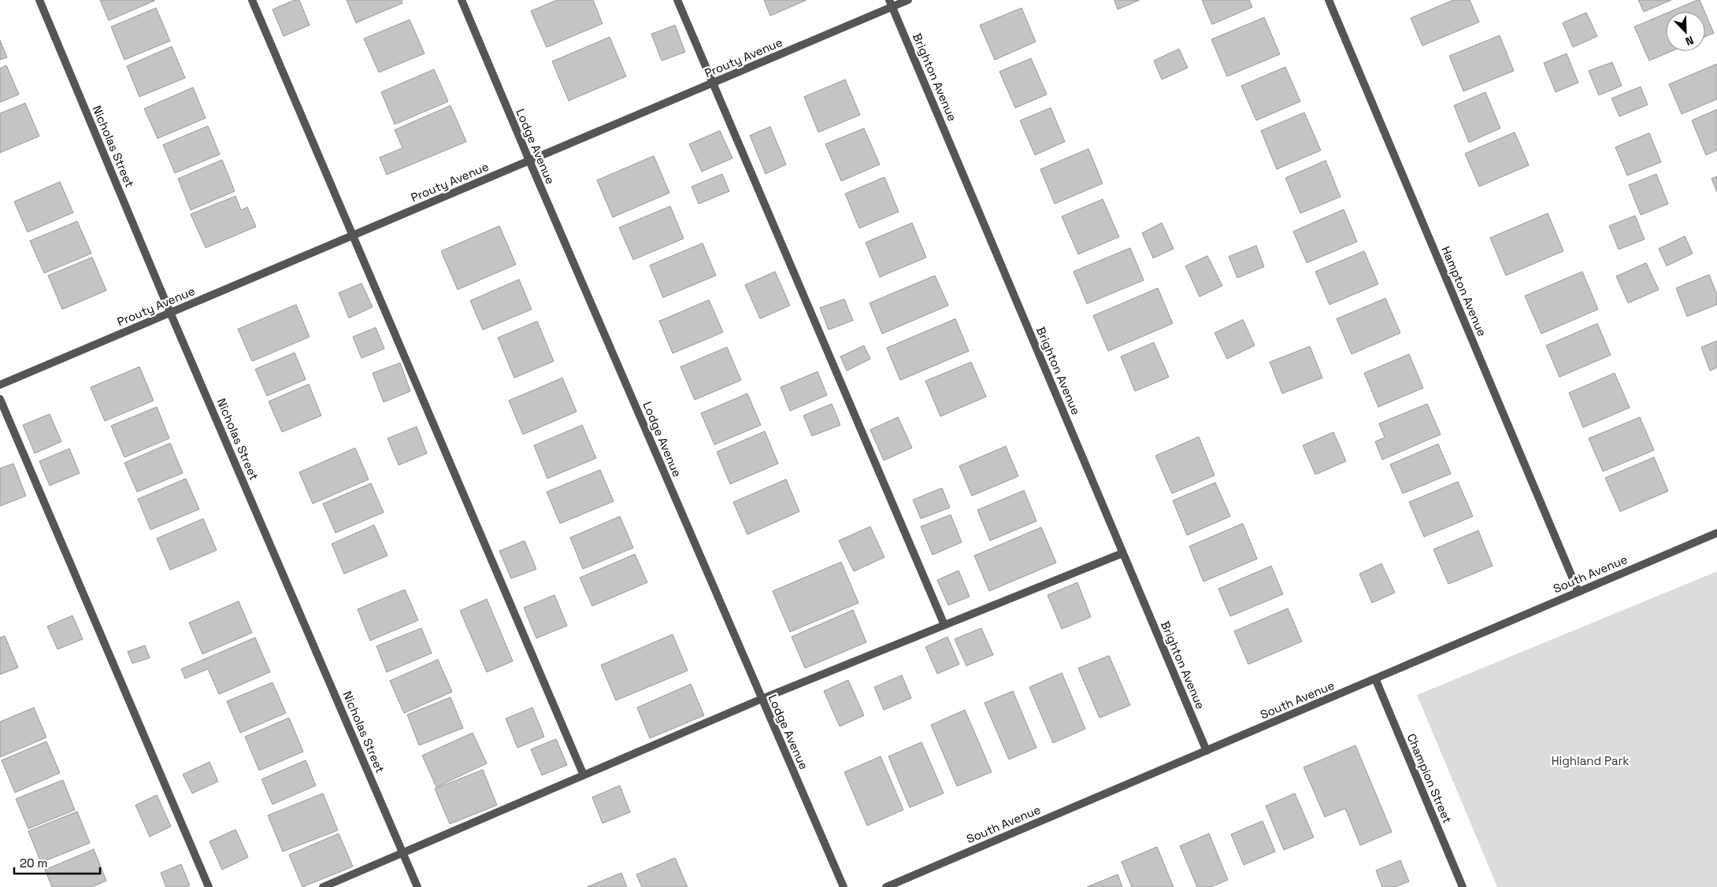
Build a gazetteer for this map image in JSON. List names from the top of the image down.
{
  "streets": {
    "street": [
      "Prouty Avenue",
      "Brighton Avenue",
      "Nicholas Street",
      "Lodge Avenue",
      "Hampton Avenue",
      "South Avenue",
      "Champion Street"
    ]
  },
  "crossings": [
    ["Prouty Avenue", "Brighton Avenue"],
    ["Prouty Avenue", "Nicholas Street"],
    ["Prouty Avenue", "Lodge Avenue"],
    ["Brighton Avenue", "South Avenue"],
    ["Hampton Avenue", "South Avenue"],
    ["South Avenue", "Champion Street"]
  ],
  "parks": ["Highland Park"],
  "scale_bar": "20 m",
  "north": "bottom right"
}
